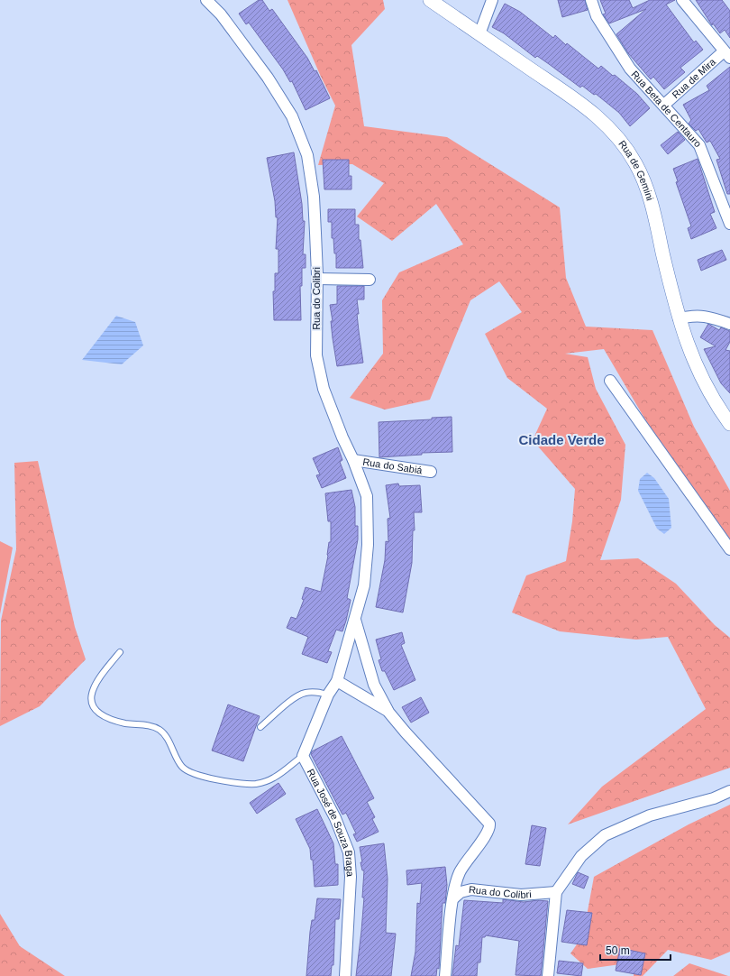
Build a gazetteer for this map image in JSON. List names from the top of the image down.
{
  "streets": {
    "street": [
      "Rua de Mira",
      "Rua Beta de Centauro",
      "Rua de Gemini",
      "Rua do Colibri",
      "Rua do Sabiá",
      "Rua José de Souza Braga"
    ]
  },
  "crossings": [
    ["Rua de Mira", "Rua Beta de Centauro"],
    ["Rua do Colibri", "Rua do Sabiá"],
    ["Rua do Colibri", "Rua José de Souza Braga"]
  ],
  "districts": ["Cidade Verde"],
  "scale_bar": "50 m"
}
